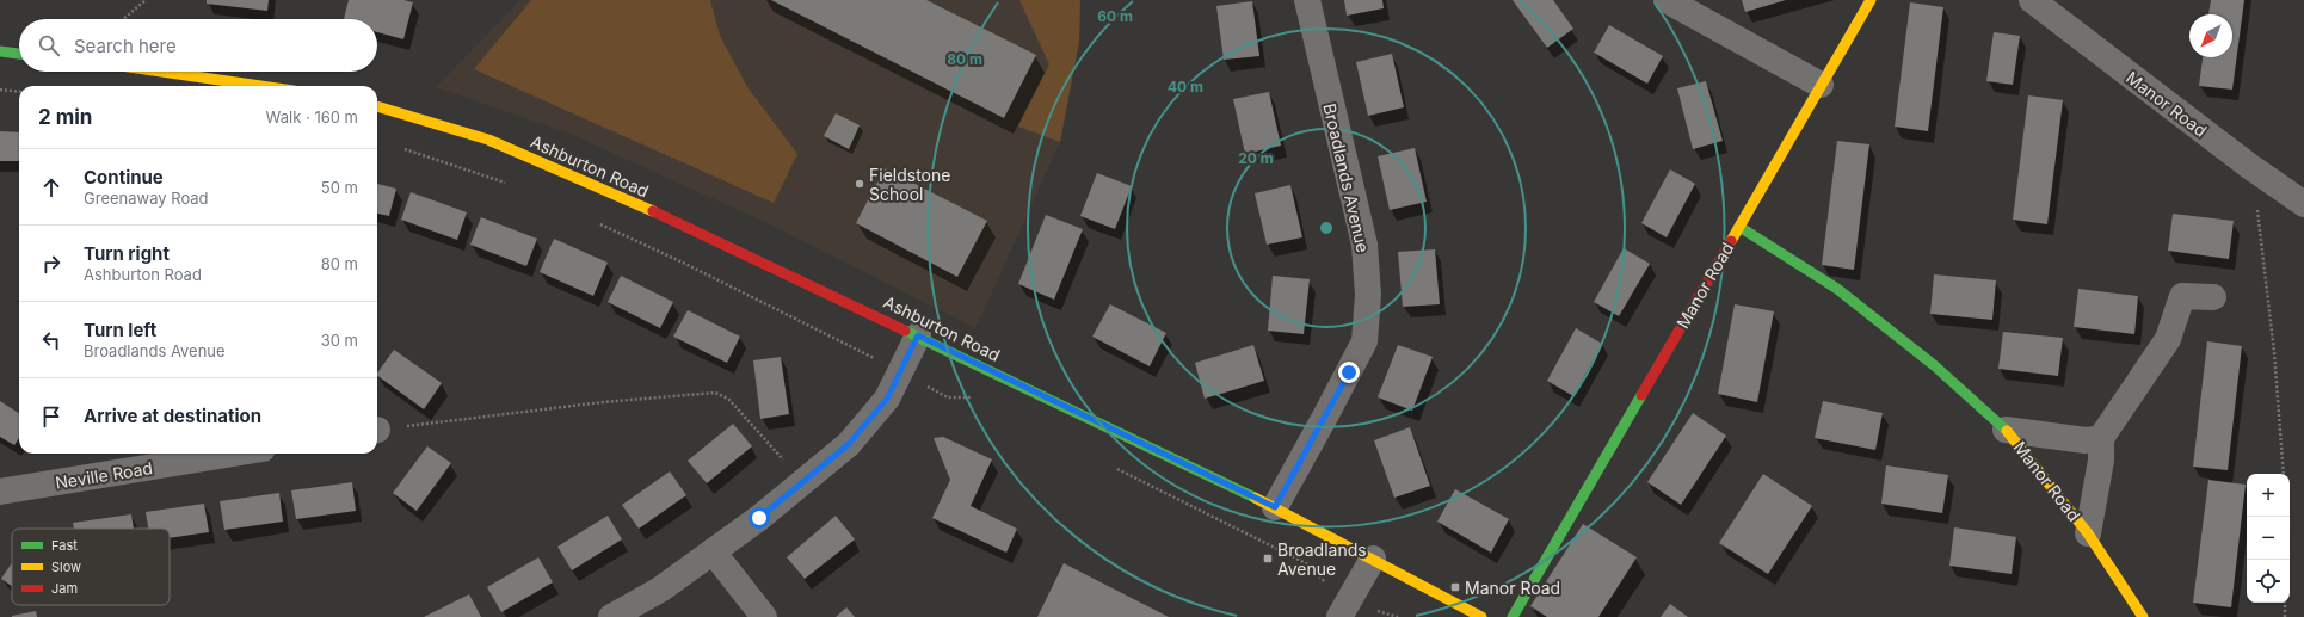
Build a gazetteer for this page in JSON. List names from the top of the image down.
{
  "streets": {
    "main road": ["Manor Road", "Ashburton Road"],
    "street": ["Broadlands Avenue", "Neville Road"]
  },
  "crossings": [
    ["Ashburton Road", "Broadlands Avenue"]
  ],
  "places": {
    "other": ["Fieldstone School"],
    "transit": ["Broadlands Avenue", "Manor Road"]
  },
  "legend": ["Fast", "Slow", "Jam"],
  "north": "bottom left",
  "page": {
    "search": "Search here",
    "heading": ["2 min", "Walk · 160 m"],
    "list": [
      ["Continue", "Greenaway Road", "50 m"],
      ["Turn right", "Ashburton Road", "80 m"],
      ["Turn left", "Broadlands Avenue", "30 m"],
      "Arrive at destination"
    ],
    "map_buttons": ["+", "−"]
  },
  "rings": [
    "60 m",
    "80 m",
    "40 m",
    "20 m"
  ]
}
